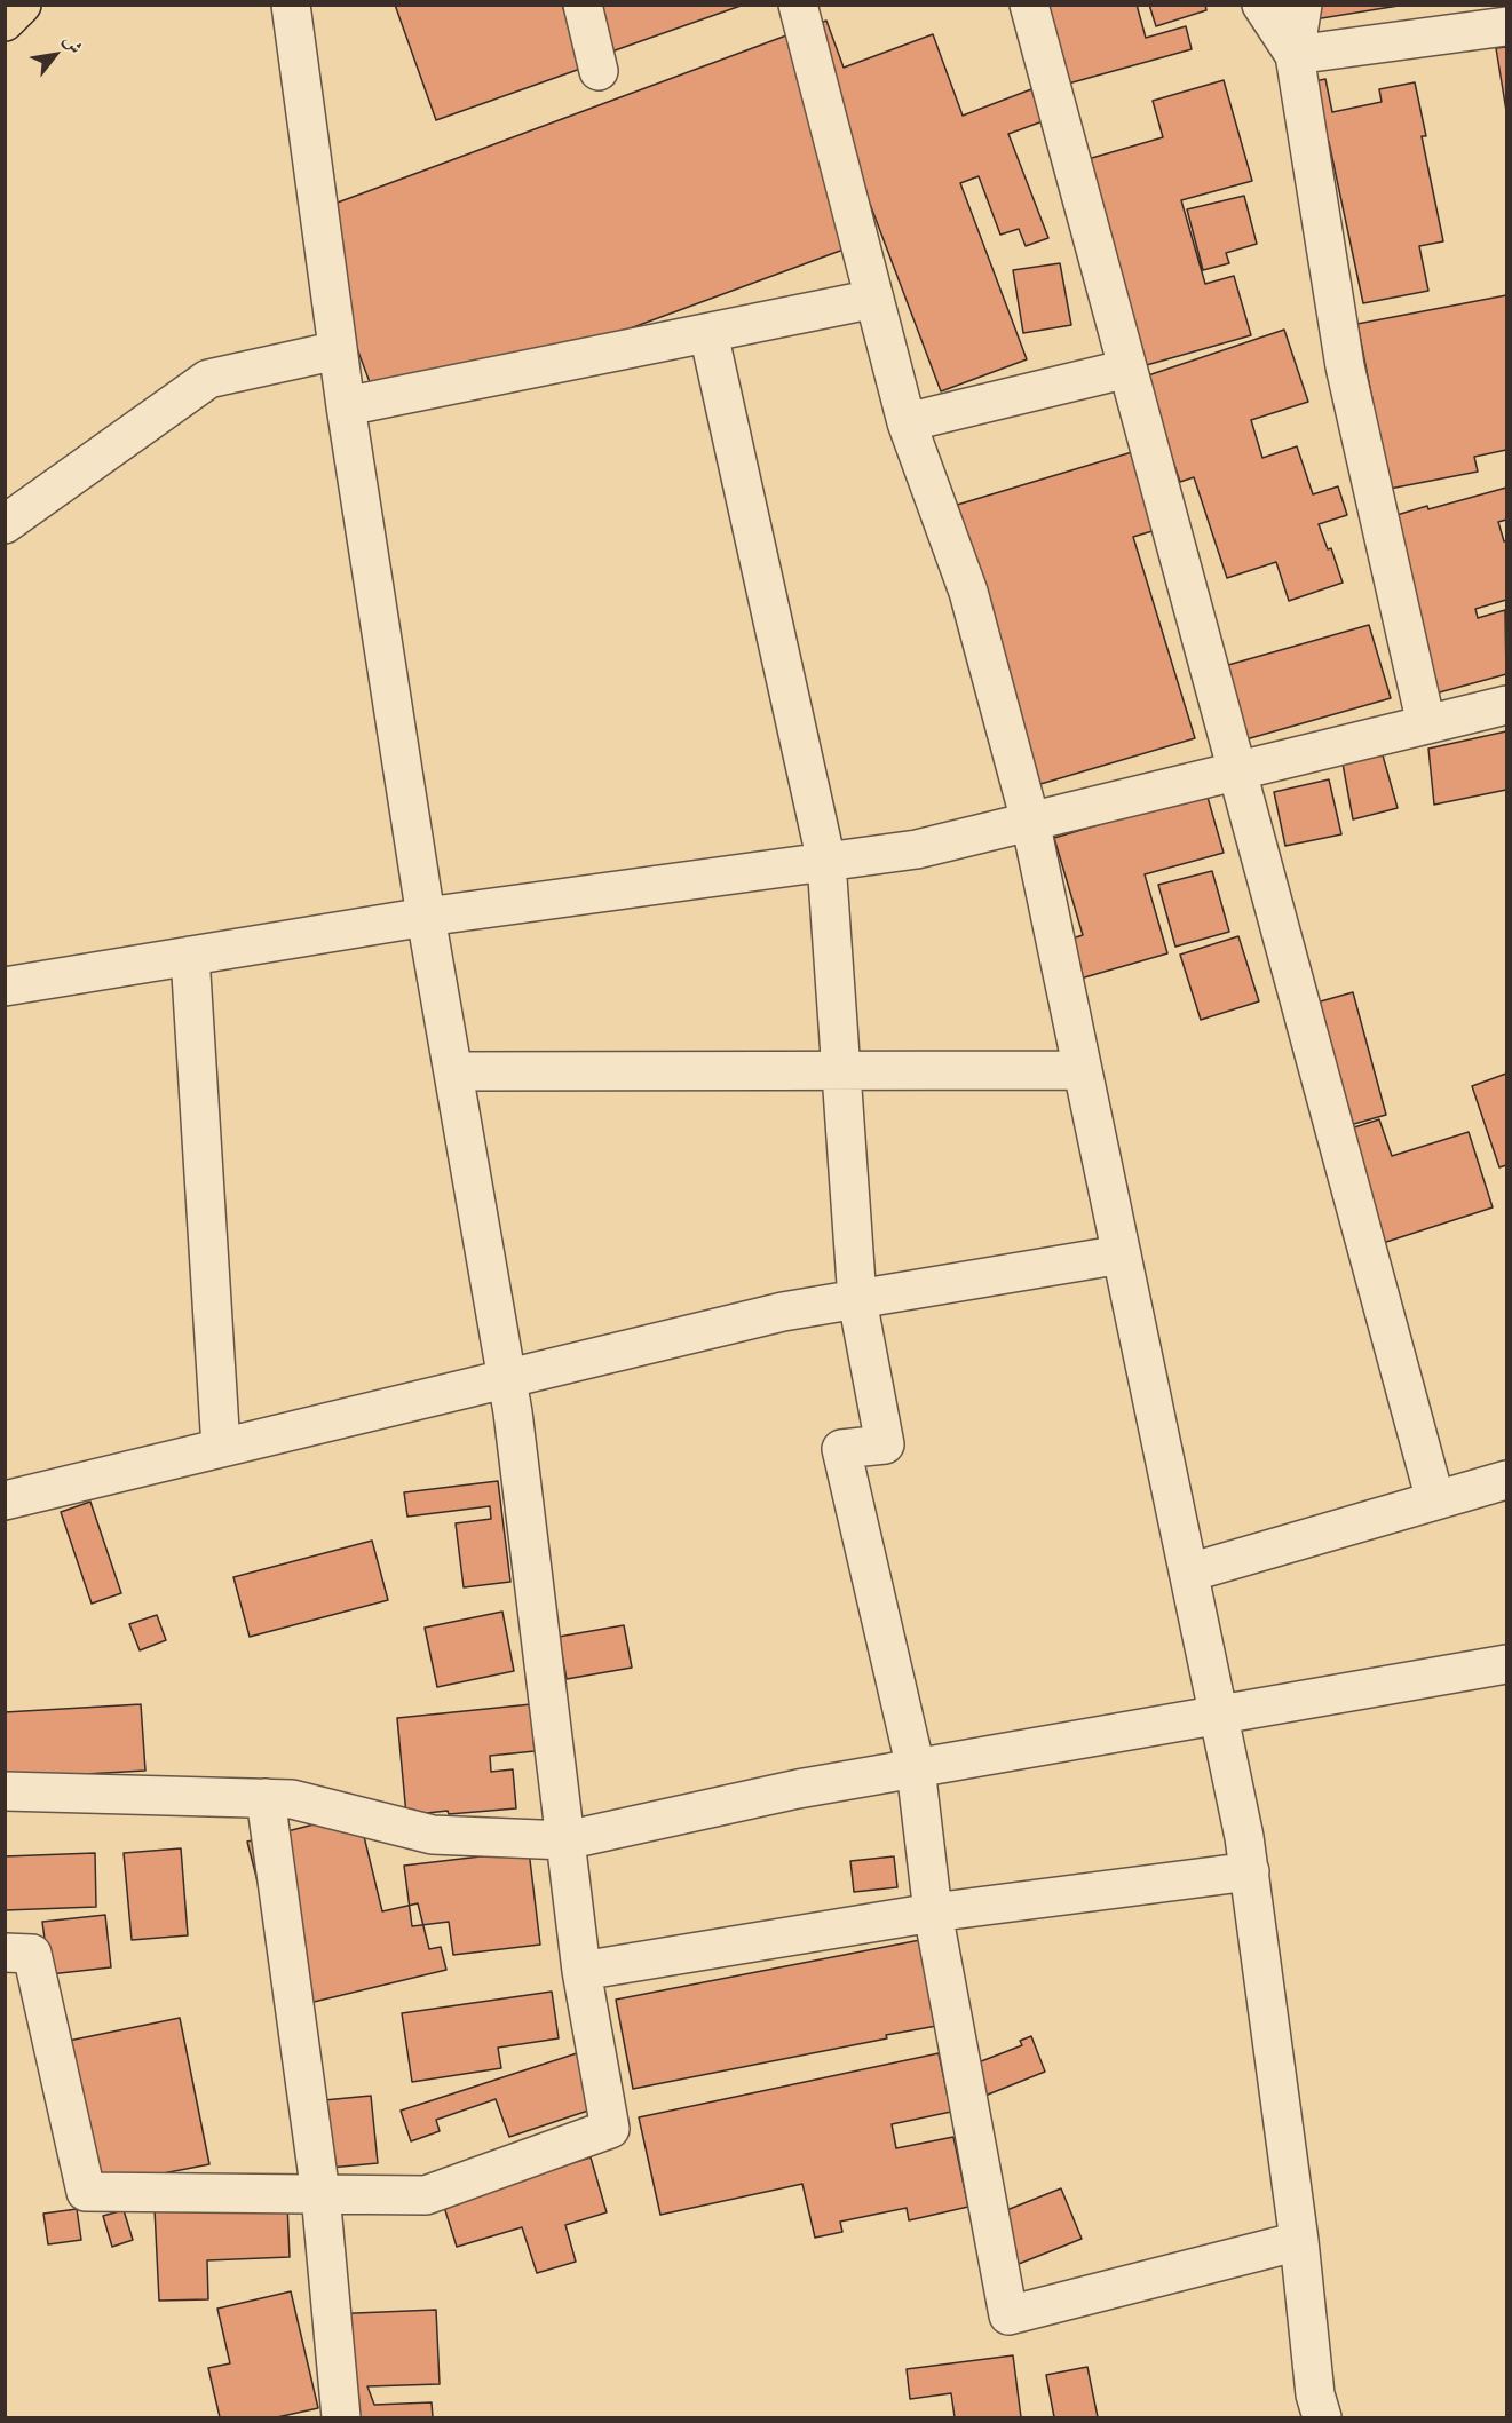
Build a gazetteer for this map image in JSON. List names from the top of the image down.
{
  "north": "top right"
}
